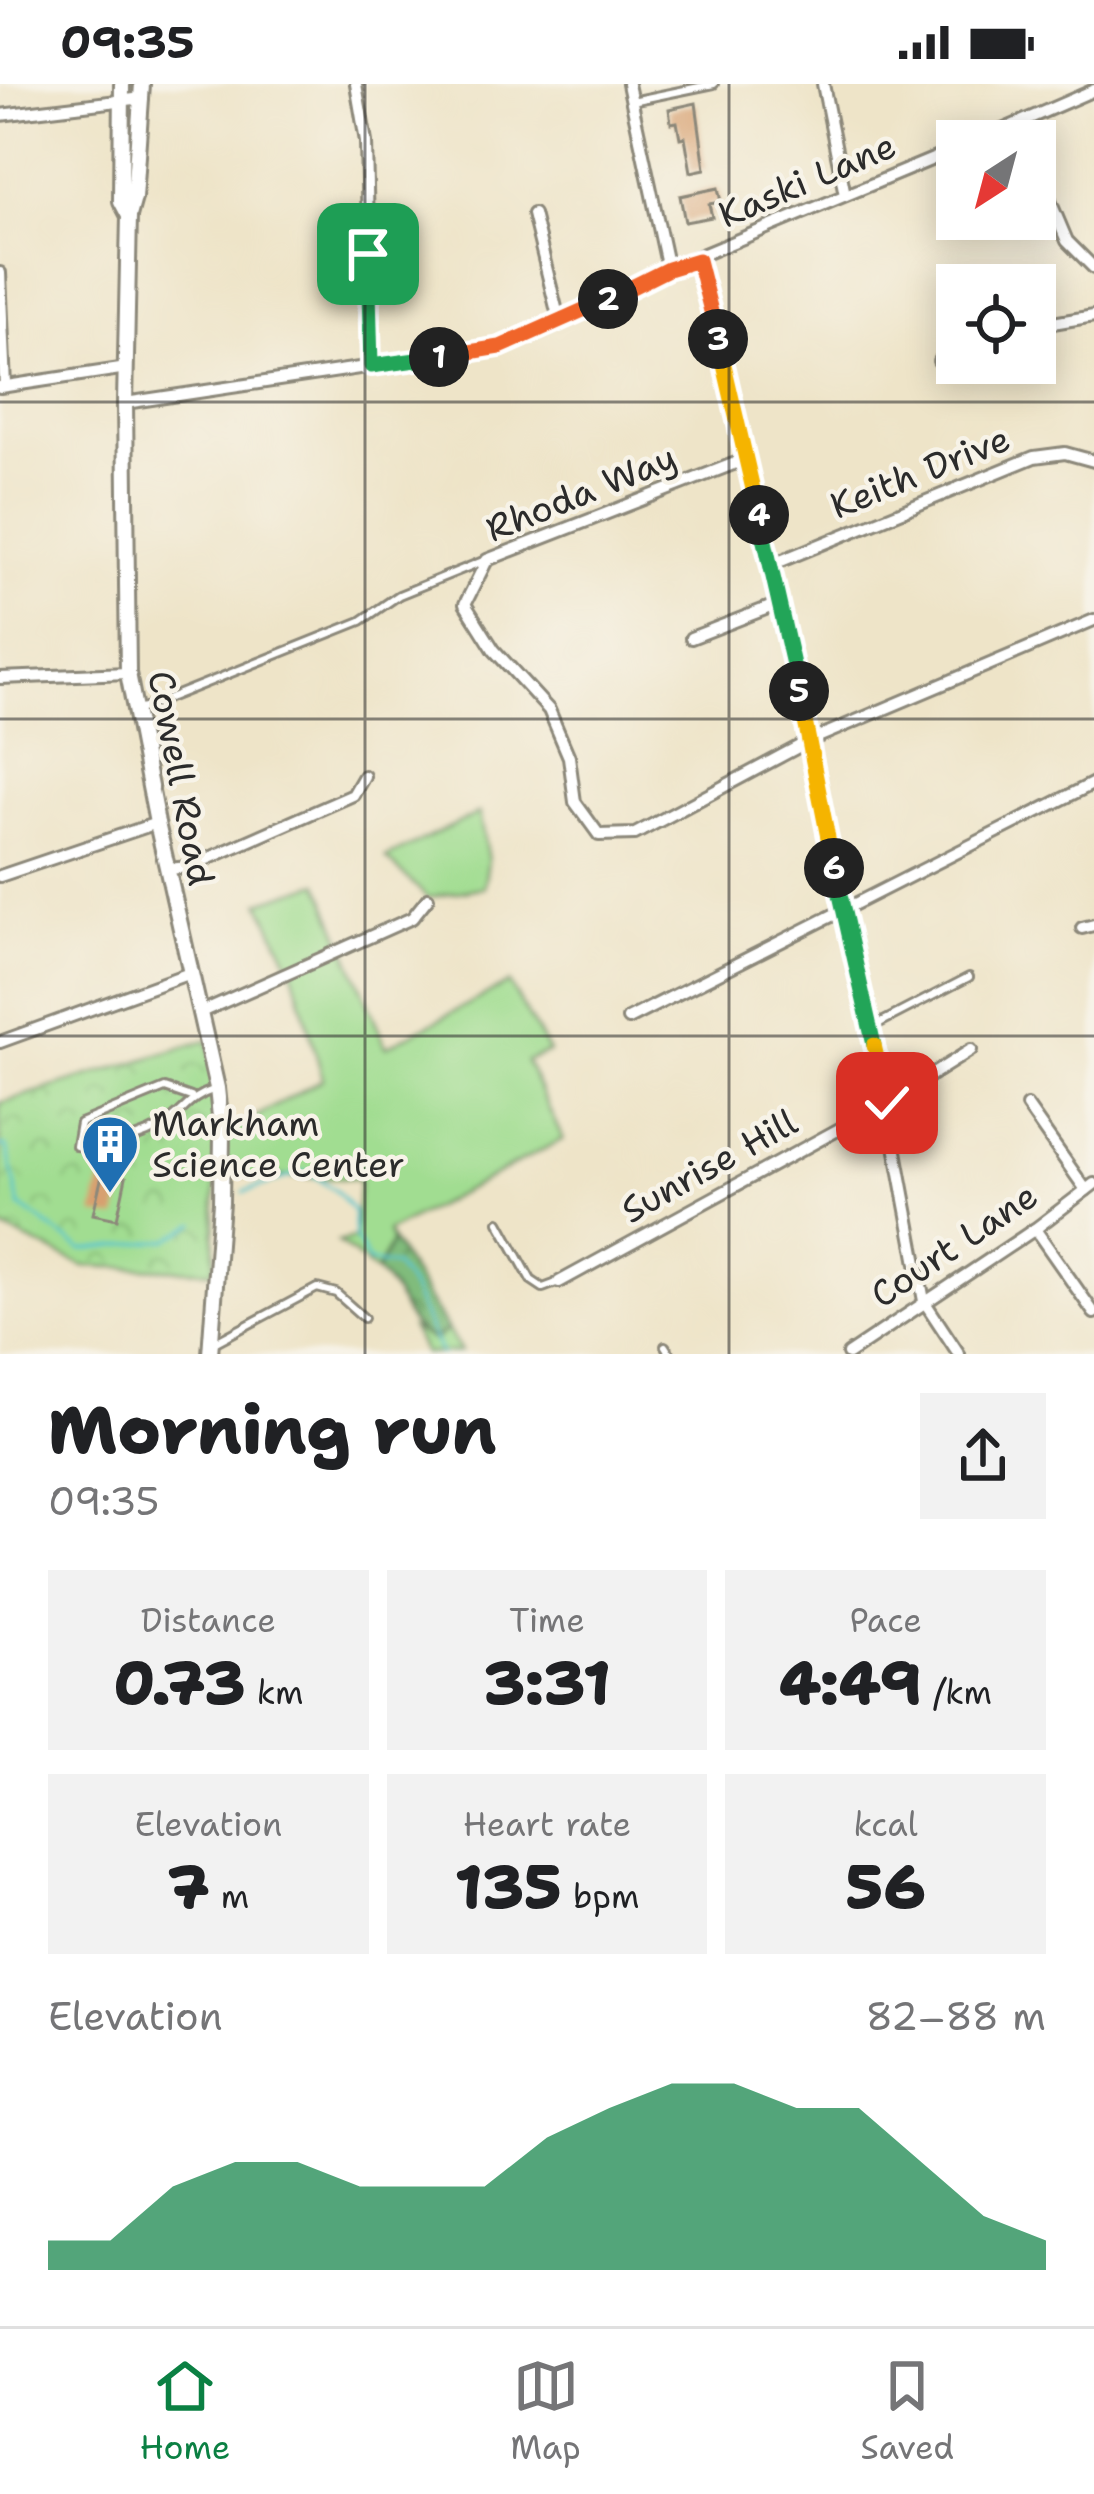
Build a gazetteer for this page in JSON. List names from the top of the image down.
{
  "streets": {
    "street": [
      "Kaski Lane",
      "Keith Drive",
      "Rhoda Way",
      "Cowell Road",
      "Sunrise Hill",
      "Court Lane"
    ]
  },
  "crossings": [
    ["Kaski Lane", "Cowell Road"]
  ],
  "places": {
    "building": ["Markham Science Center"]
  },
  "north": "bottom left",
  "page": {
    "status": "09:35",
    "pins": [
      "2",
      "3",
      "1",
      "4",
      "5",
      "6"
    ],
    "heading": ["Morning run", "09:35"],
    "stats": [
      ["Distance", "0.73 km"],
      ["Time", "3:31"],
      ["Pace", "4:49 /km"],
      ["Elevation", "7 m"],
      ["Heart rate", "135 bpm"],
      ["kcal", "56"]
    ],
    "chart": ["Elevation", "82–88 m"],
    "tabs": ["Home", "Map", "Saved"]
  }
}
